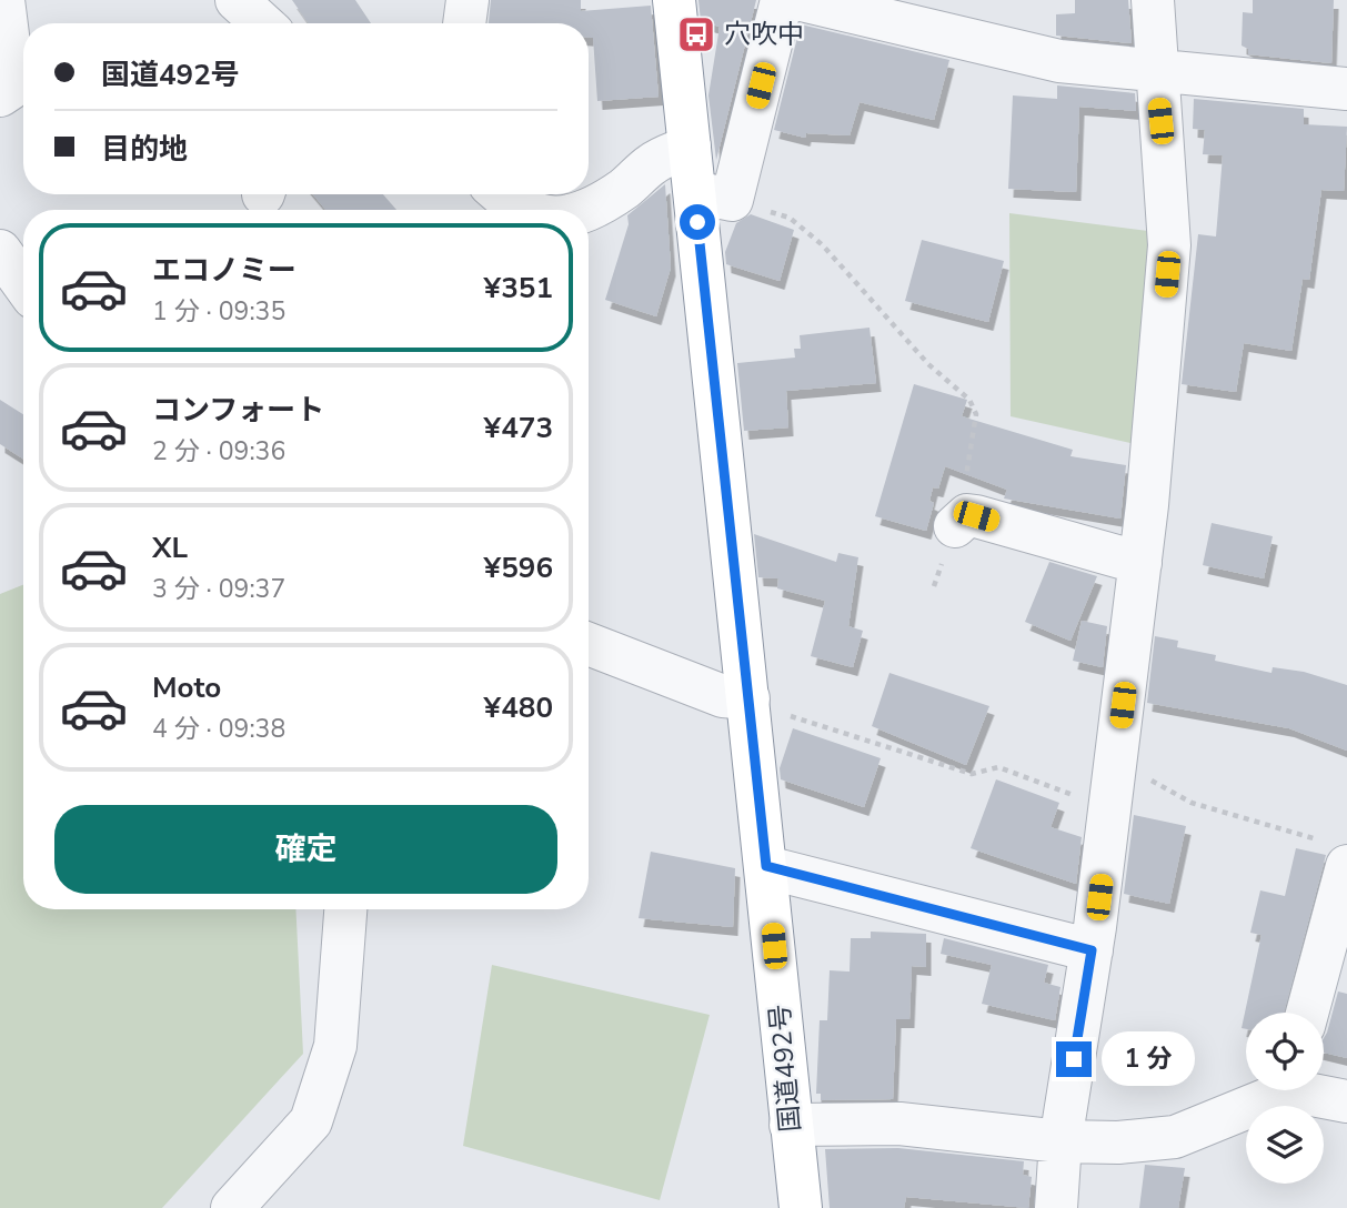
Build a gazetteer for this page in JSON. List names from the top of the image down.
{
  "streets": {
    "highway": ["国道492号"]
  },
  "places": {
    "bus stop": ["穴吹中"]
  },
  "page": {
    "banner": ["国道492号", "目的地"],
    "list": [
      {
        "name": "エコノミー",
        "note": "1 分 · 09:35",
        "value": "¥351"
      },
      {
        "name": "コンフォート",
        "note": "2 分 · 09:36",
        "value": "¥473"
      },
      {
        "name": "XL",
        "note": "3 分 · 09:37",
        "value": "¥596"
      },
      {
        "name": "Moto",
        "note": "4 分 · 09:38",
        "value": "¥480"
      }
    ],
    "buttons": "確定",
    "bubble": "1 分"
  }
}
